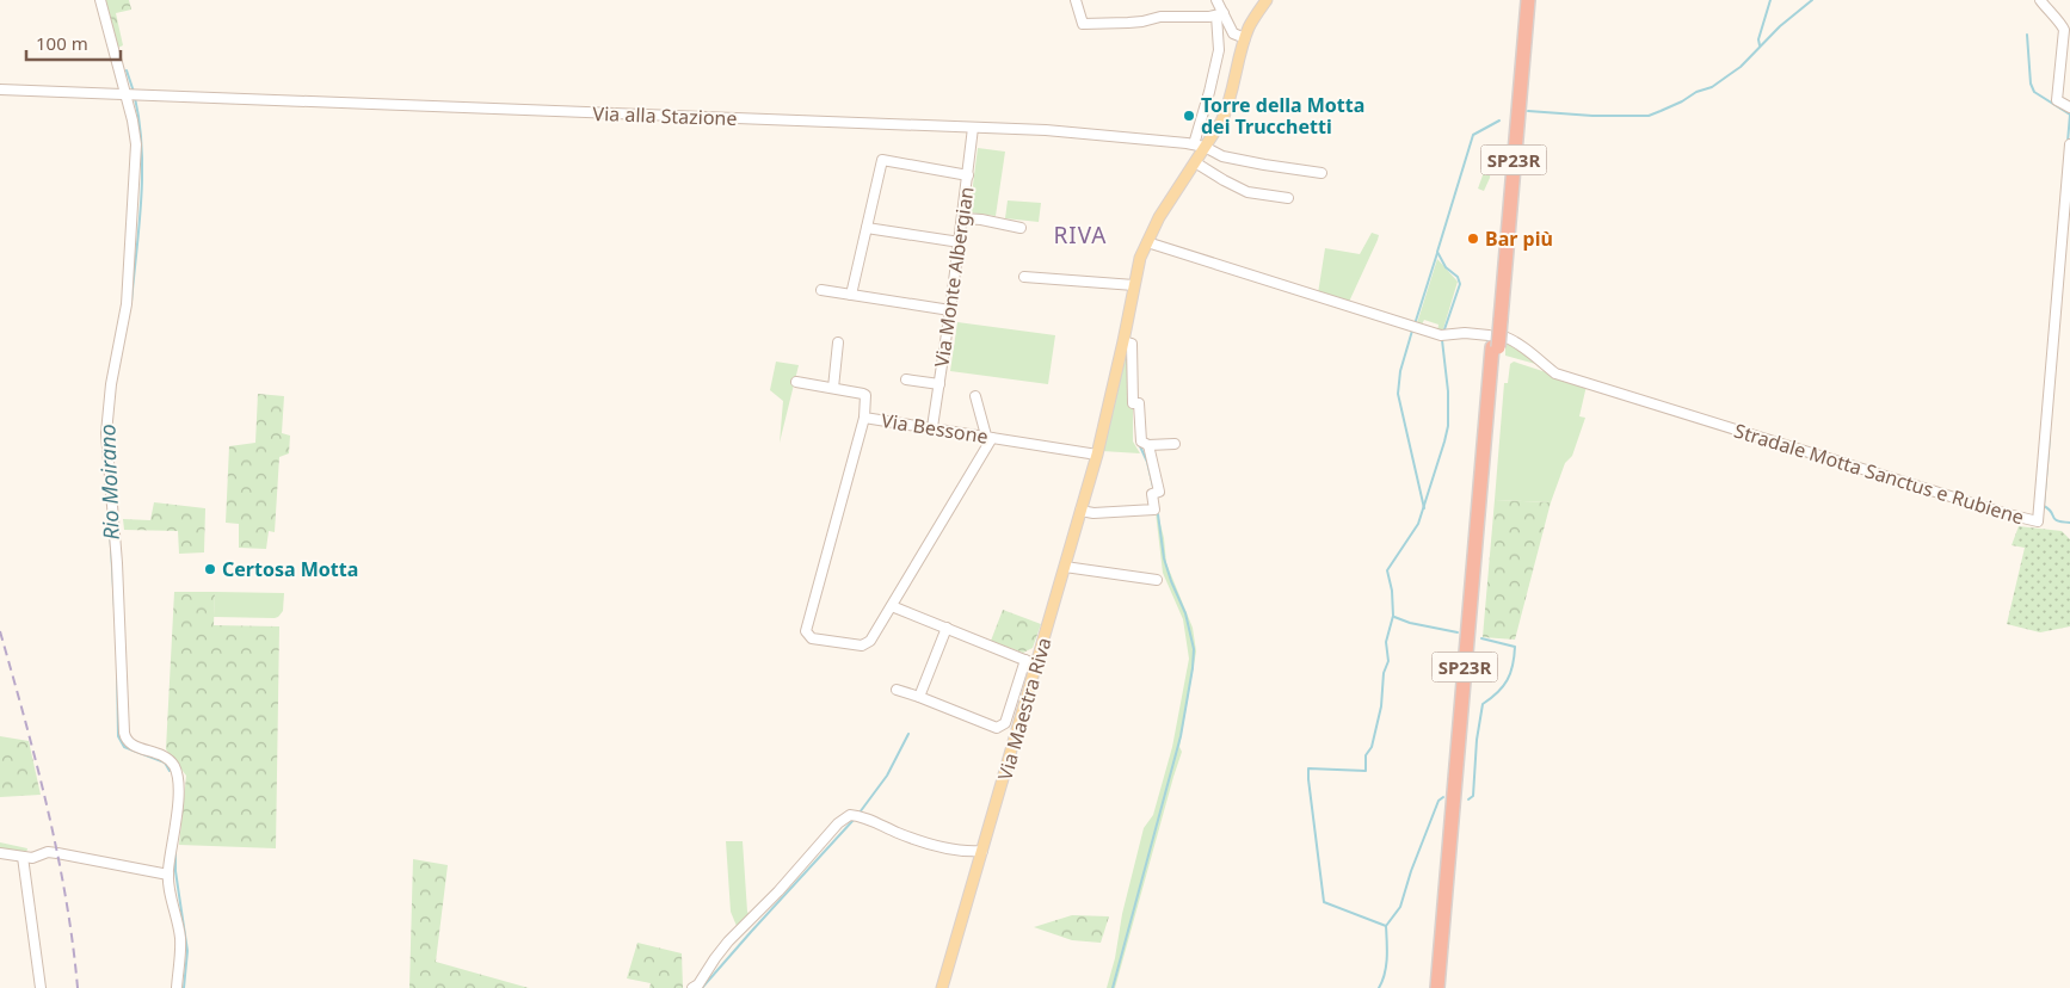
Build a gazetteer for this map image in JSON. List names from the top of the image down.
{
  "streets": {
    "highway": ["SP23R"],
    "main road": ["Via Maestra Riva"],
    "street": [
      "Via alla Stazione",
      "Via Monte Albergian",
      "Via Bessone",
      "Stradale Motta Sanctus e Rubiene"
    ]
  },
  "crossings": [
    ["Via alla Stazione", "Via Monte Albergian"],
    ["Via alla Stazione", "Via Maestra Riva"],
    ["SP23R", "Stradale Motta Sanctus e Rubiene"],
    ["Via Monte Albergian", "Via Bessone"],
    ["Via Bessone", "Via Maestra Riva"],
    ["Stradale Motta Sanctus e Rubiene", "Via Maestra Riva"]
  ],
  "districts": ["RIVA"],
  "water": ["Rio Moirano"],
  "places": ["Torre della Motta dei Trucchetti", "Bar più", "Certosa Motta"],
  "scale_bar": "100 m"
}
